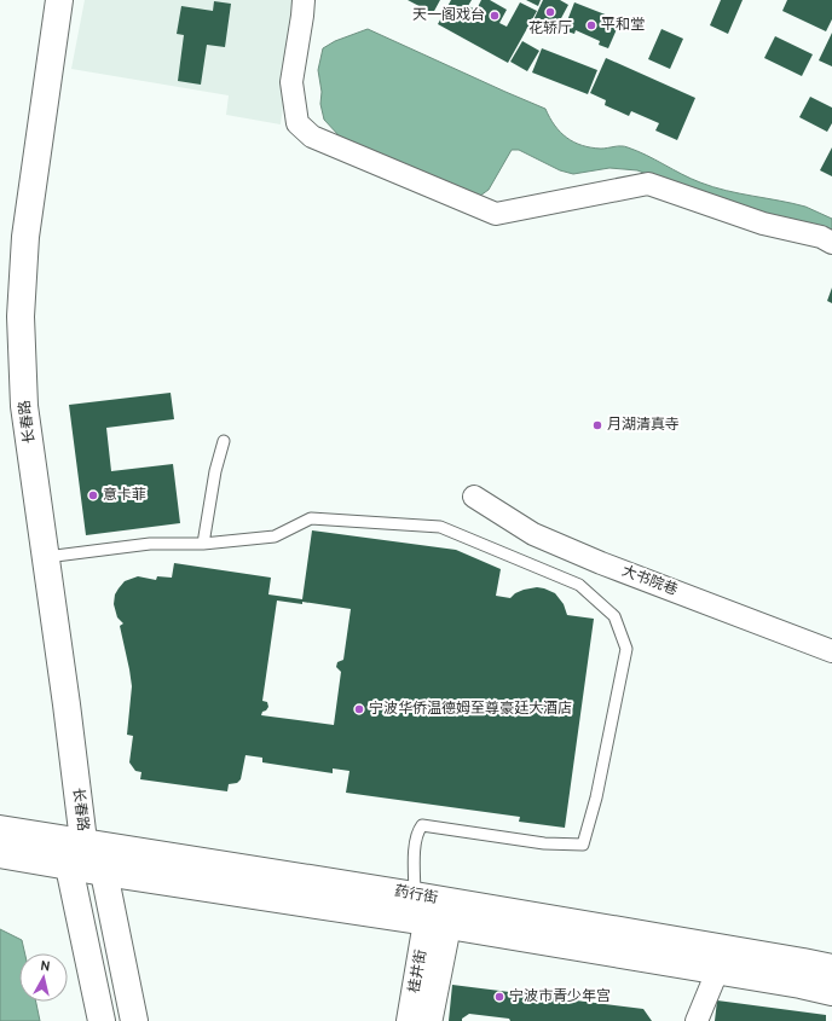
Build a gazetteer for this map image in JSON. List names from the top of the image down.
{
  "streets": {
    "main road": ["长春路", "药行街", "桂井街"],
    "street": ["大书院巷"]
  },
  "crossings": [
    ["长春路", "药行街"],
    ["药行街", "桂井街"]
  ],
  "places": [
    "花轿厅",
    "天一阁戏台",
    "平和堂",
    "月湖清真寺",
    "意卡菲",
    "宁波华侨温德姆至尊豪廷大酒店",
    "宁波市青少年宫"
  ],
  "north": "top"
}
